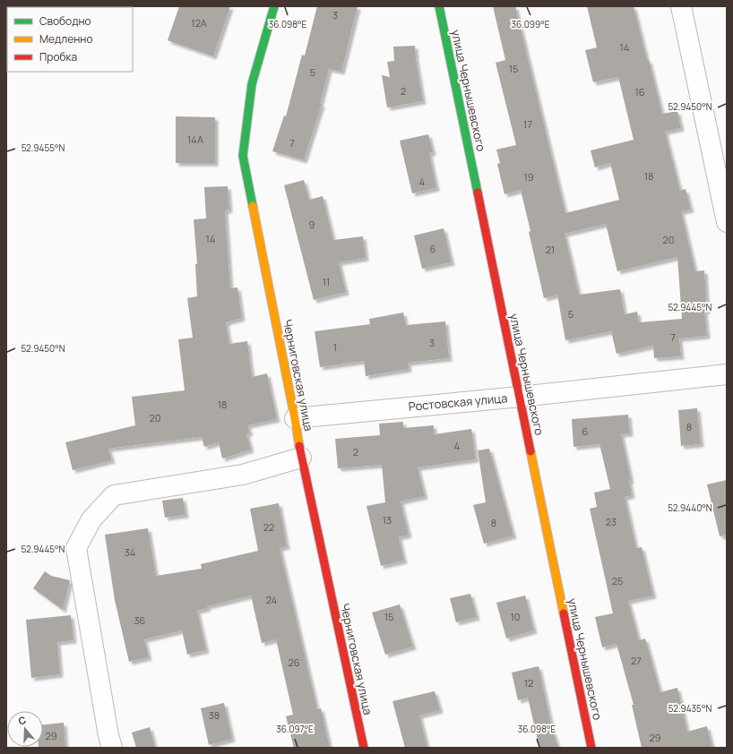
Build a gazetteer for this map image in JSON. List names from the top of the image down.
{
  "streets": {
    "street": ["улица Чернышевского", "Черниговская улица", "Ростовская улица"]
  },
  "crossings": [
    ["улица Чернышевского", "Ростовская улица"],
    ["Черниговская улица", "Ростовская улица"]
  ],
  "house_numbers": [
    "3",
    "12А",
    "14",
    "15",
    "5",
    "2",
    "16",
    "17",
    "14А",
    "7",
    "18",
    "19",
    "4",
    "9",
    "14",
    "20",
    "6",
    "21",
    "11",
    "5",
    "7",
    "3",
    "1",
    "18",
    "20",
    "8",
    "6",
    "4",
    "2",
    "13",
    "23",
    "8",
    "22",
    "34",
    "25",
    "24",
    "15",
    "10",
    "36",
    "27",
    "26",
    "12",
    "38",
    "29",
    "29"
  ],
  "legend": ["Свободно", "Медленно", "Пробка"],
  "north": "top",
  "coordinates": [
    "36.098°E",
    "36.099°E",
    "52.9450°N",
    "52.9455°N",
    "52.9445°N",
    "52.9440°N",
    "52.9435°N",
    "36.097°E"
  ]
}
